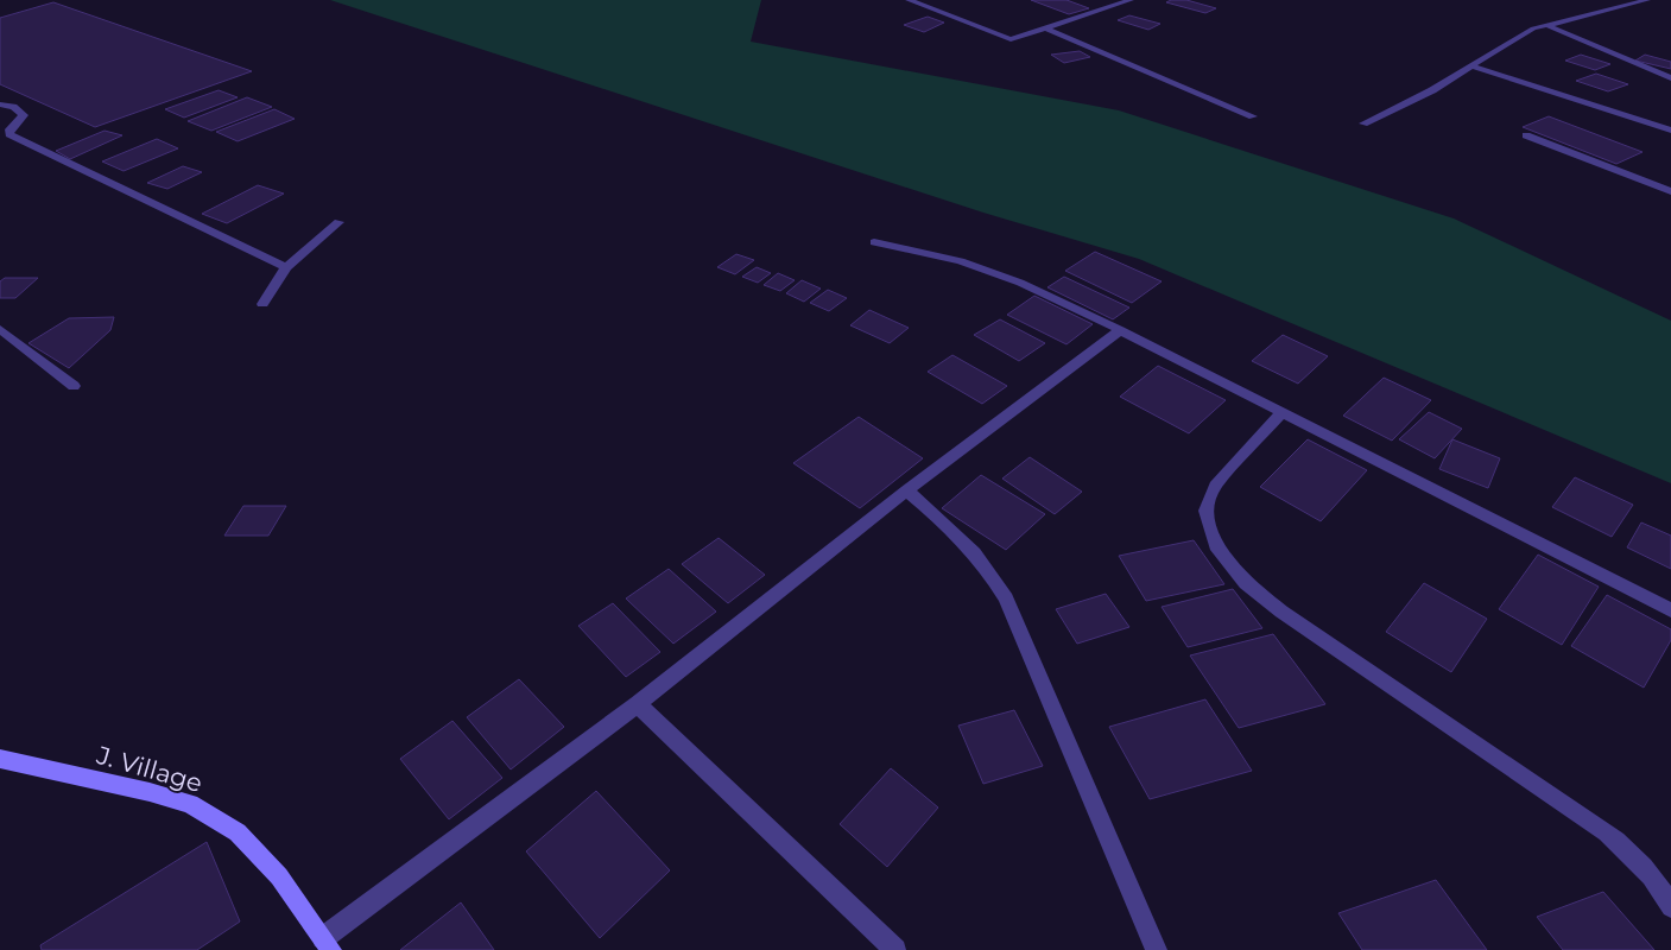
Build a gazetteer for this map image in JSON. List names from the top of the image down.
{
  "streets": {
    "street": ["J. Village"]
  }
}
